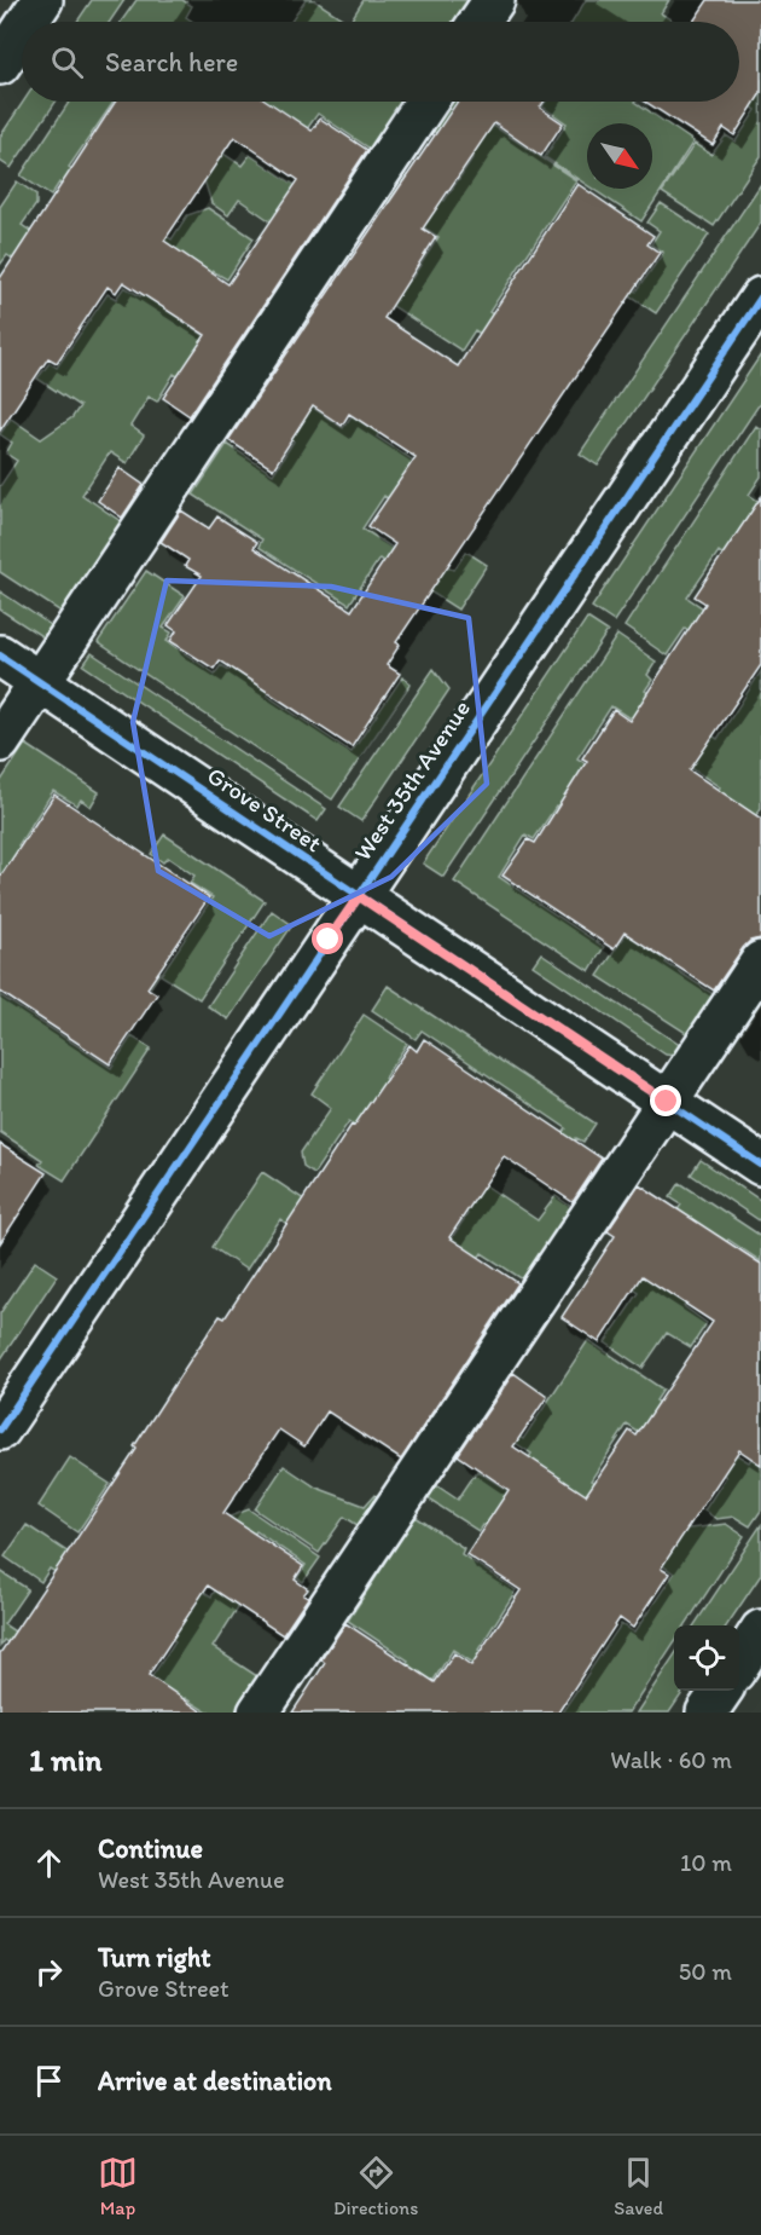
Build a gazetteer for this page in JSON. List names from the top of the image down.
{
  "streets": {
    "street": ["West 35th Avenue", "Grove Street"]
  },
  "crossings": [
    ["West 35th Avenue", "Grove Street"]
  ],
  "north": "bottom right",
  "page": {
    "search": "Search here",
    "heading": ["1 min", "Walk · 60 m"],
    "list": [
      ["Continue", "West 35th Avenue", "10 m"],
      ["Turn right", "Grove Street", "50 m"],
      "Arrive at destination"
    ],
    "nav": ["Map", "Directions", "Saved"]
  }
}
